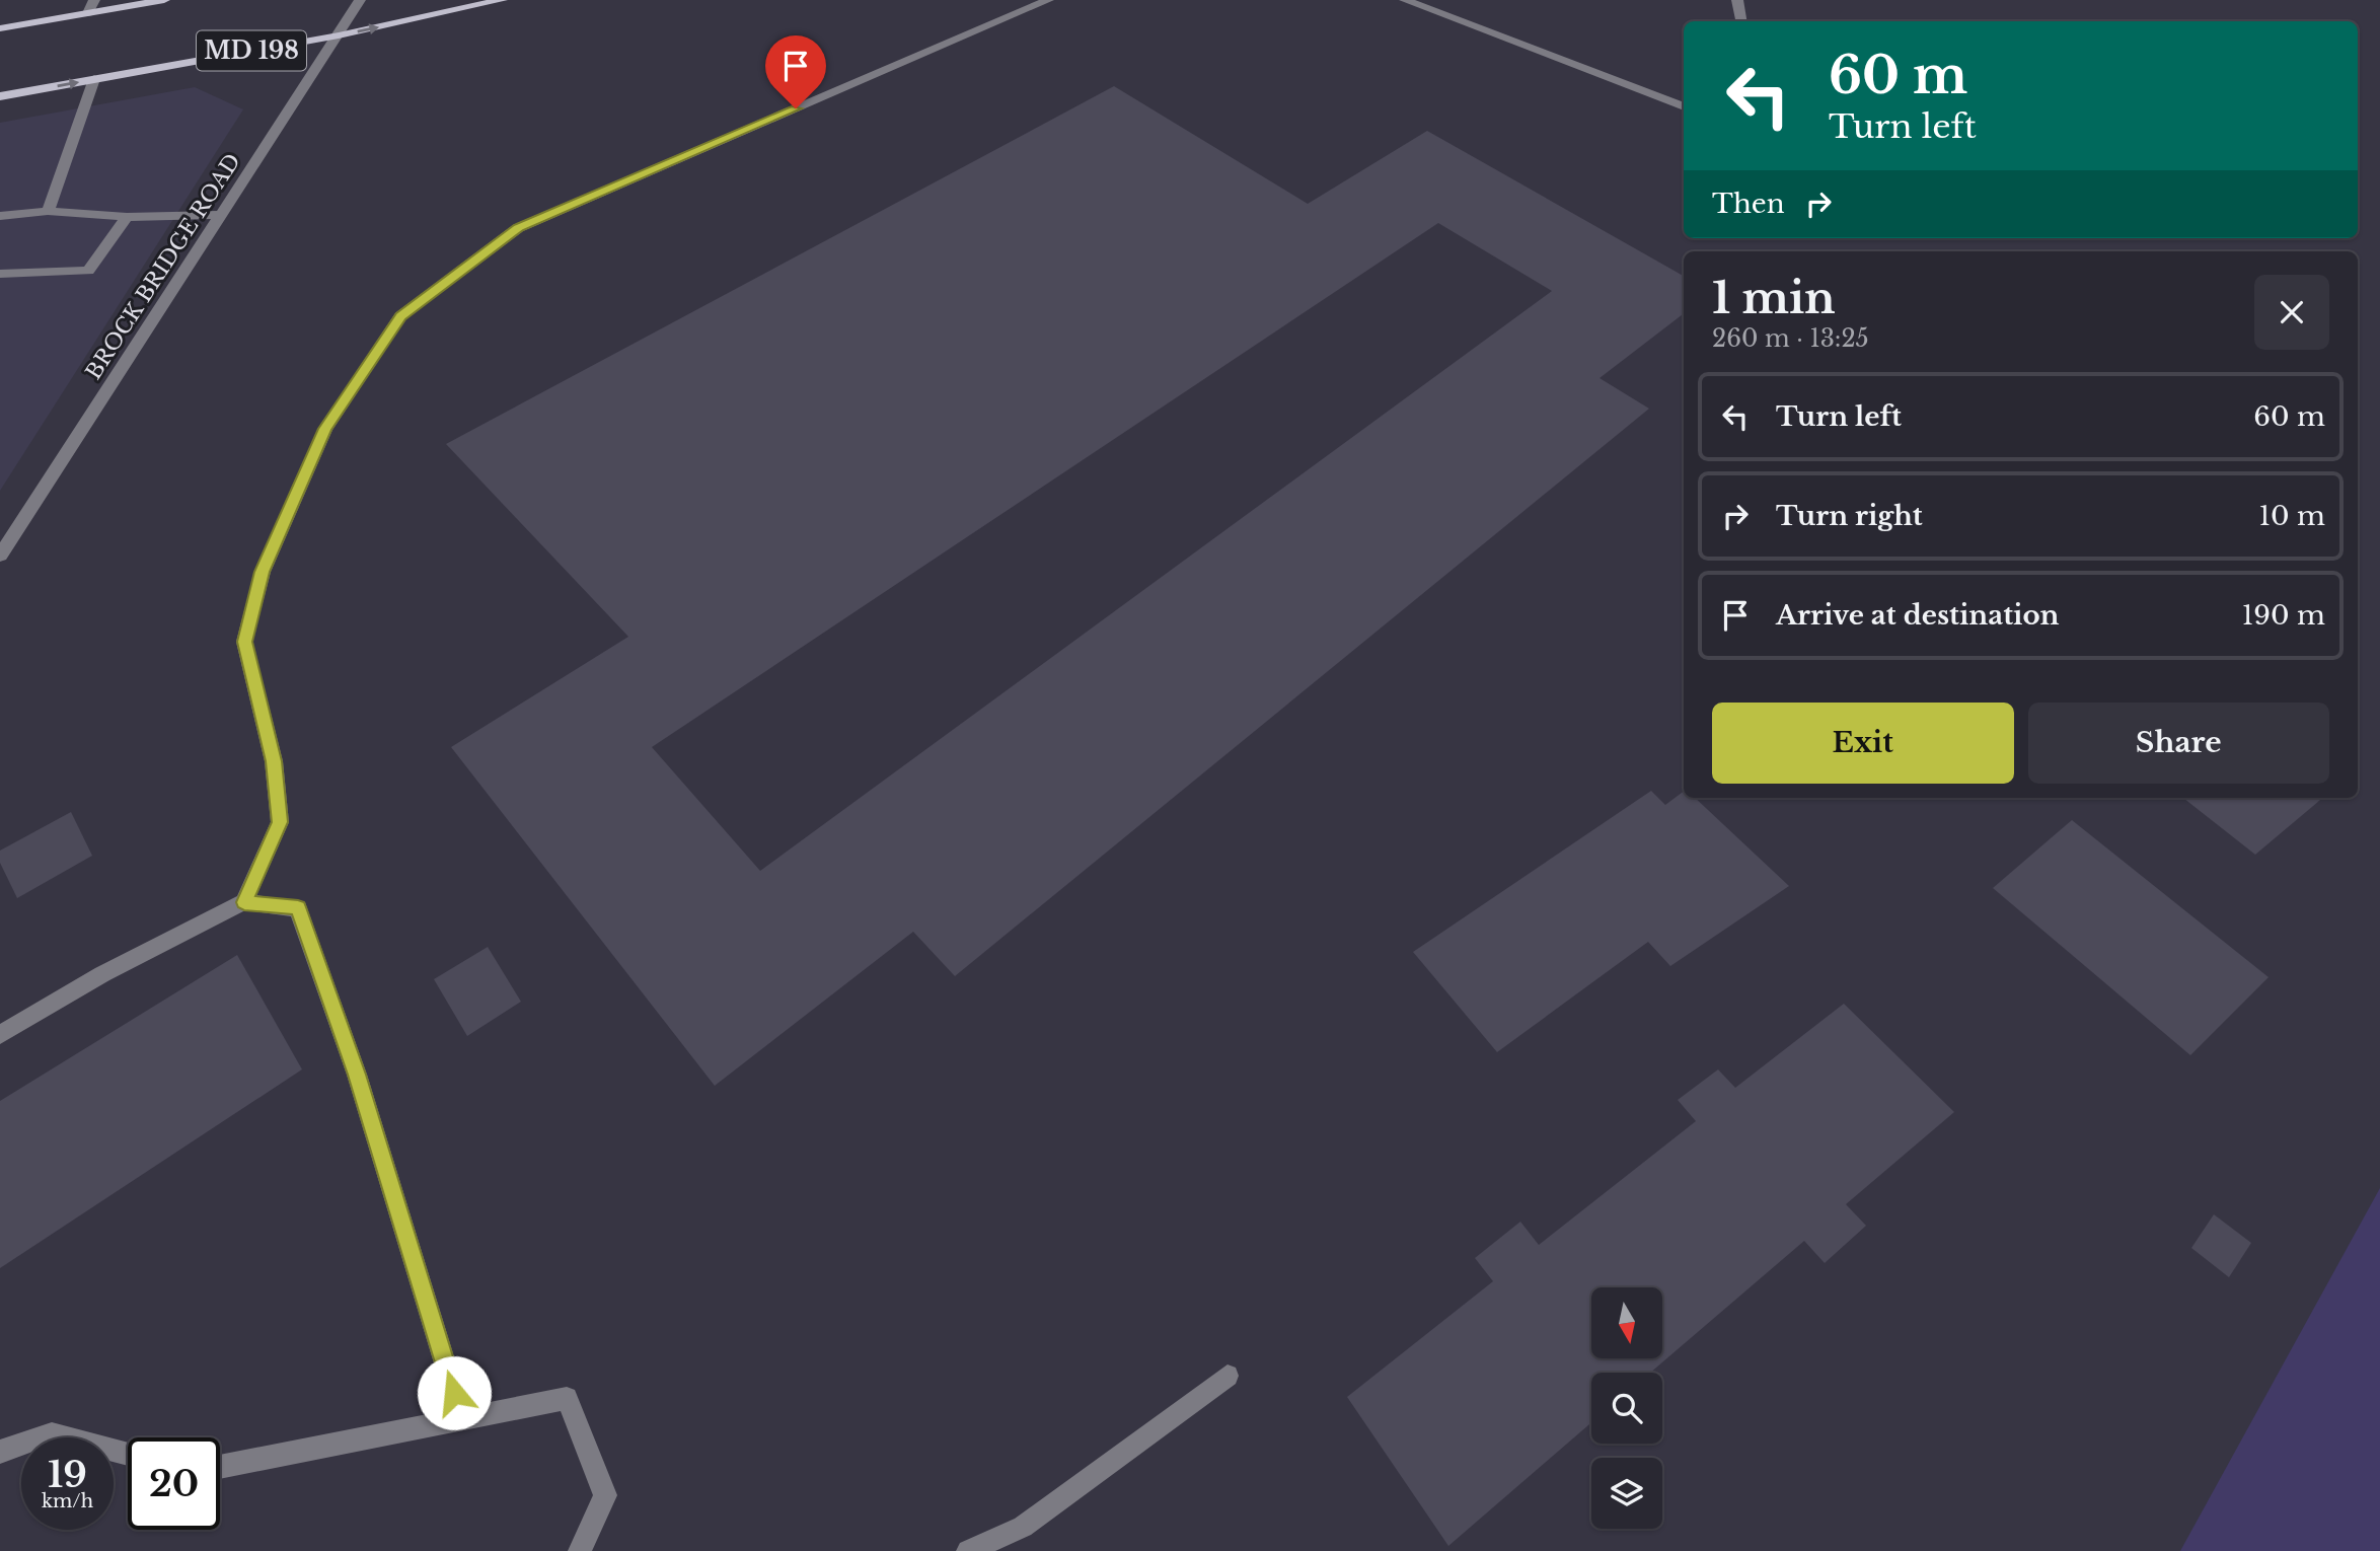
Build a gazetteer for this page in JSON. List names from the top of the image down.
{
  "streets": {
    "main road": ["MD 198"],
    "street": ["BROCK BRIDGE ROAD"]
  },
  "crossings": [
    ["MD 198", "BROCK BRIDGE ROAD"]
  ],
  "north": "bottom",
  "page": {
    "turn": ["60 m", "Turn left"],
    "then": "Then",
    "heading": ["1 min", "260 m · 13:25"],
    "list": [
      {
        "name": "Turn left",
        "value": "60 m"
      },
      {
        "name": "Turn right",
        "value": "10 m"
      },
      {
        "name": "Arrive at destination",
        "value": "190 m"
      }
    ],
    "buttons": ["Exit", "Share"],
    "speed": "19 km/h",
    "limit": "20"
  }
}
